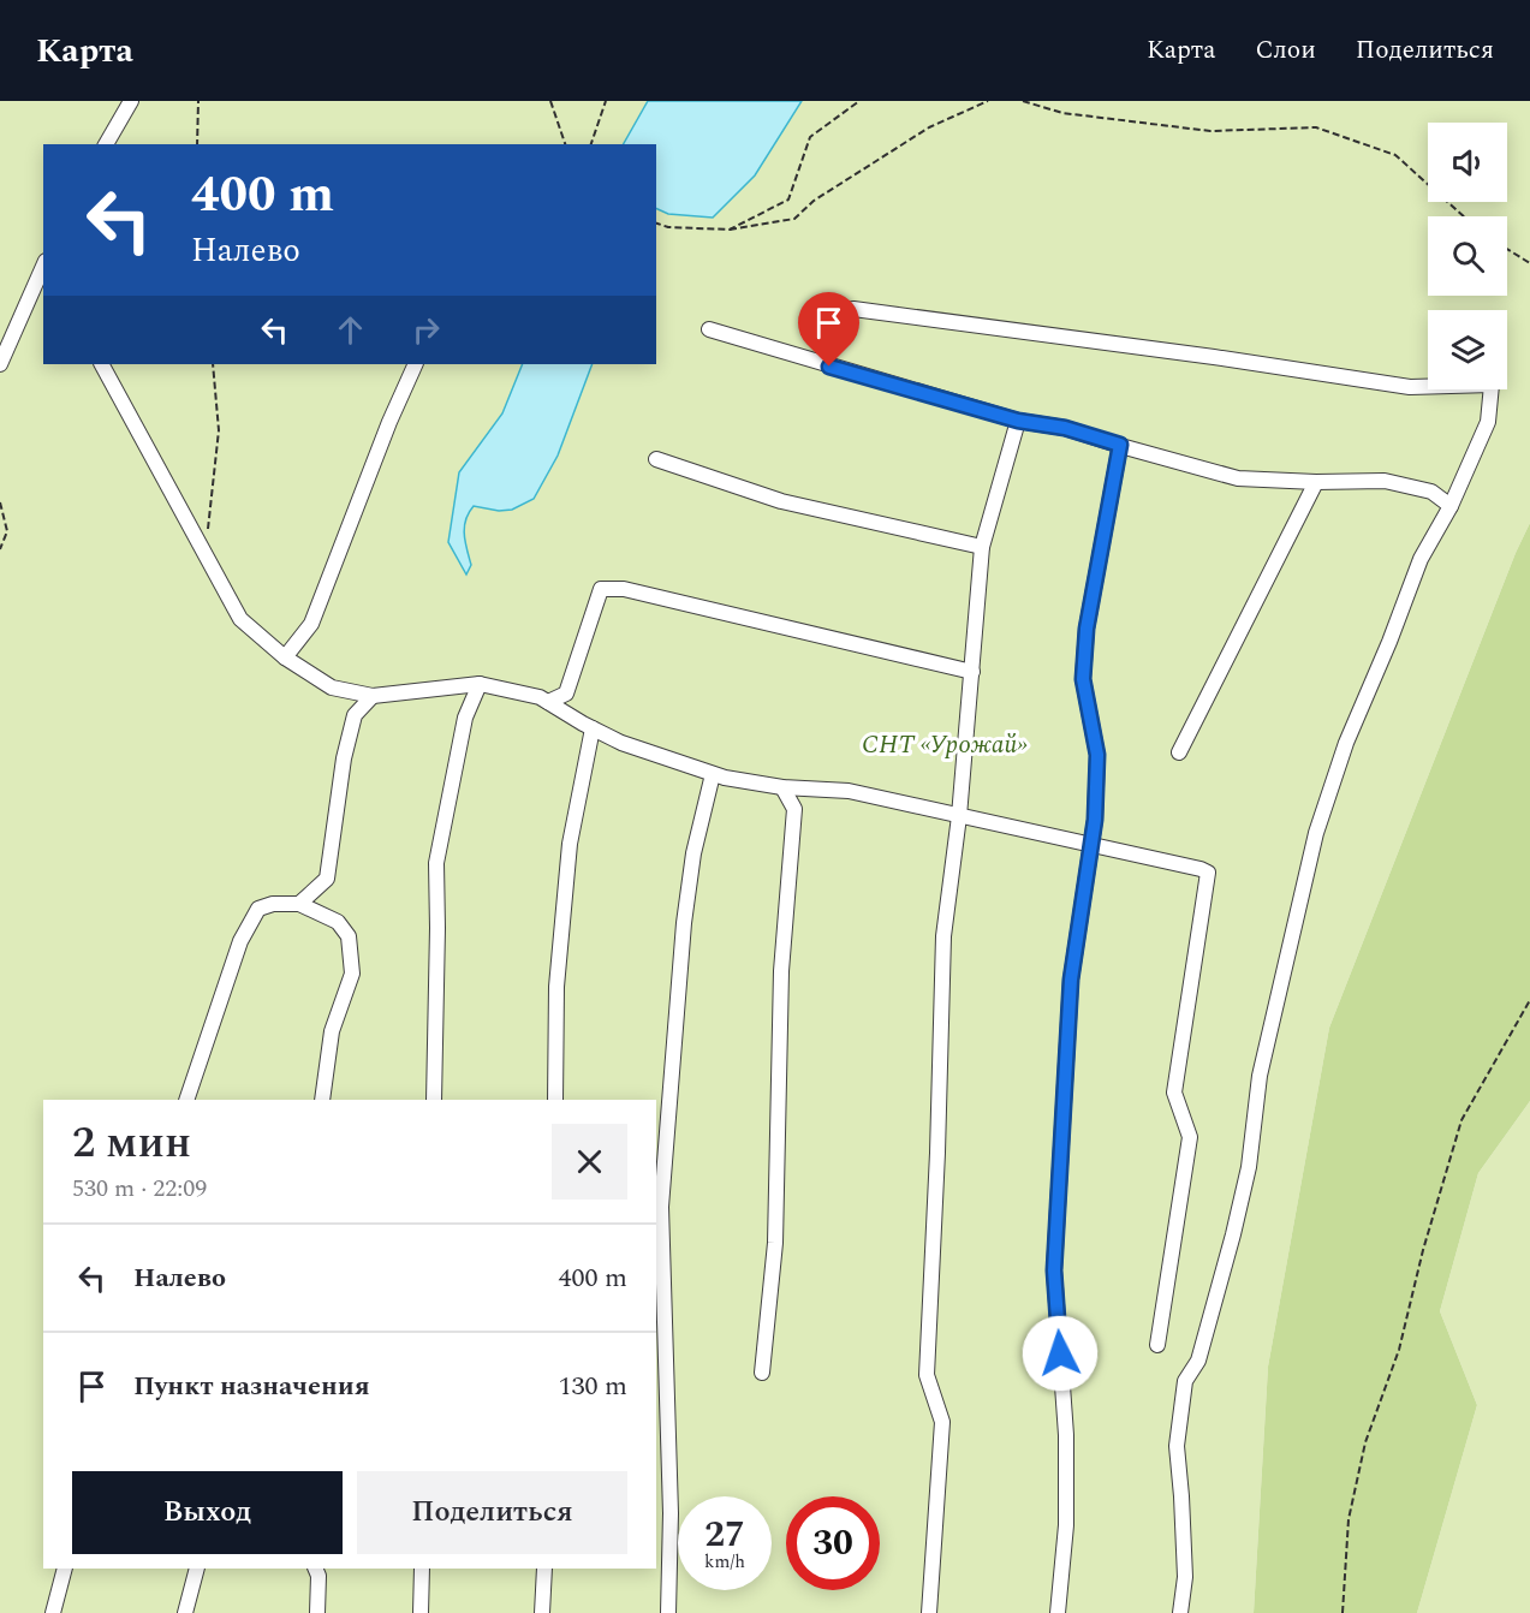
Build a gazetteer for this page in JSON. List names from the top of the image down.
{
  "parks": ["СНТ «Урожай»"],
  "page": {
    "header": "Карта",
    "nav": ["Карта", "Слои", "Поделиться"],
    "turn": ["400 m", "Налево"],
    "heading": ["2 мин", "530 m · 22:09"],
    "list": [
      {
        "name": "Налево",
        "value": "400 m"
      },
      {
        "name": "Пункт назначения",
        "value": "130 m"
      }
    ],
    "buttons": ["Выход", "Поделиться"],
    "speed": "27 km/h",
    "limit": "30"
  }
}
